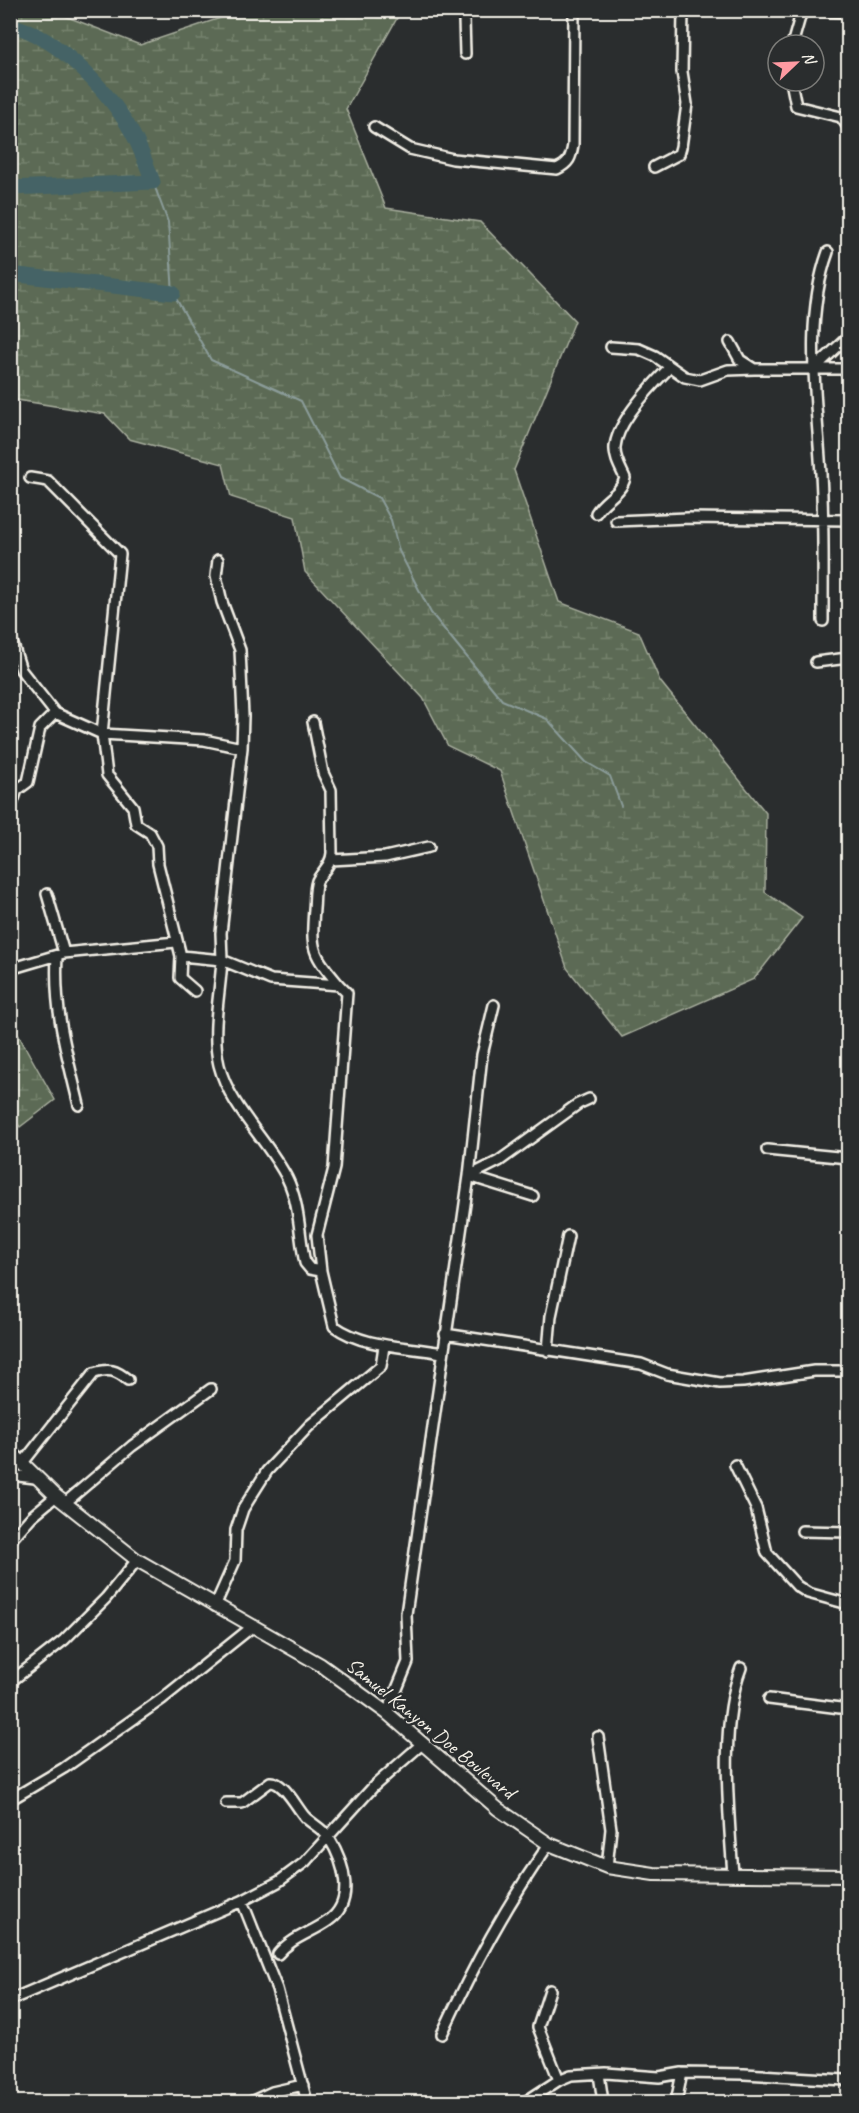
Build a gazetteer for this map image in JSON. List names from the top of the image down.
{
  "streets": {
    "street": ["Samuel Kanyon Doe Boulevard"]
  },
  "north": "top right"
}
